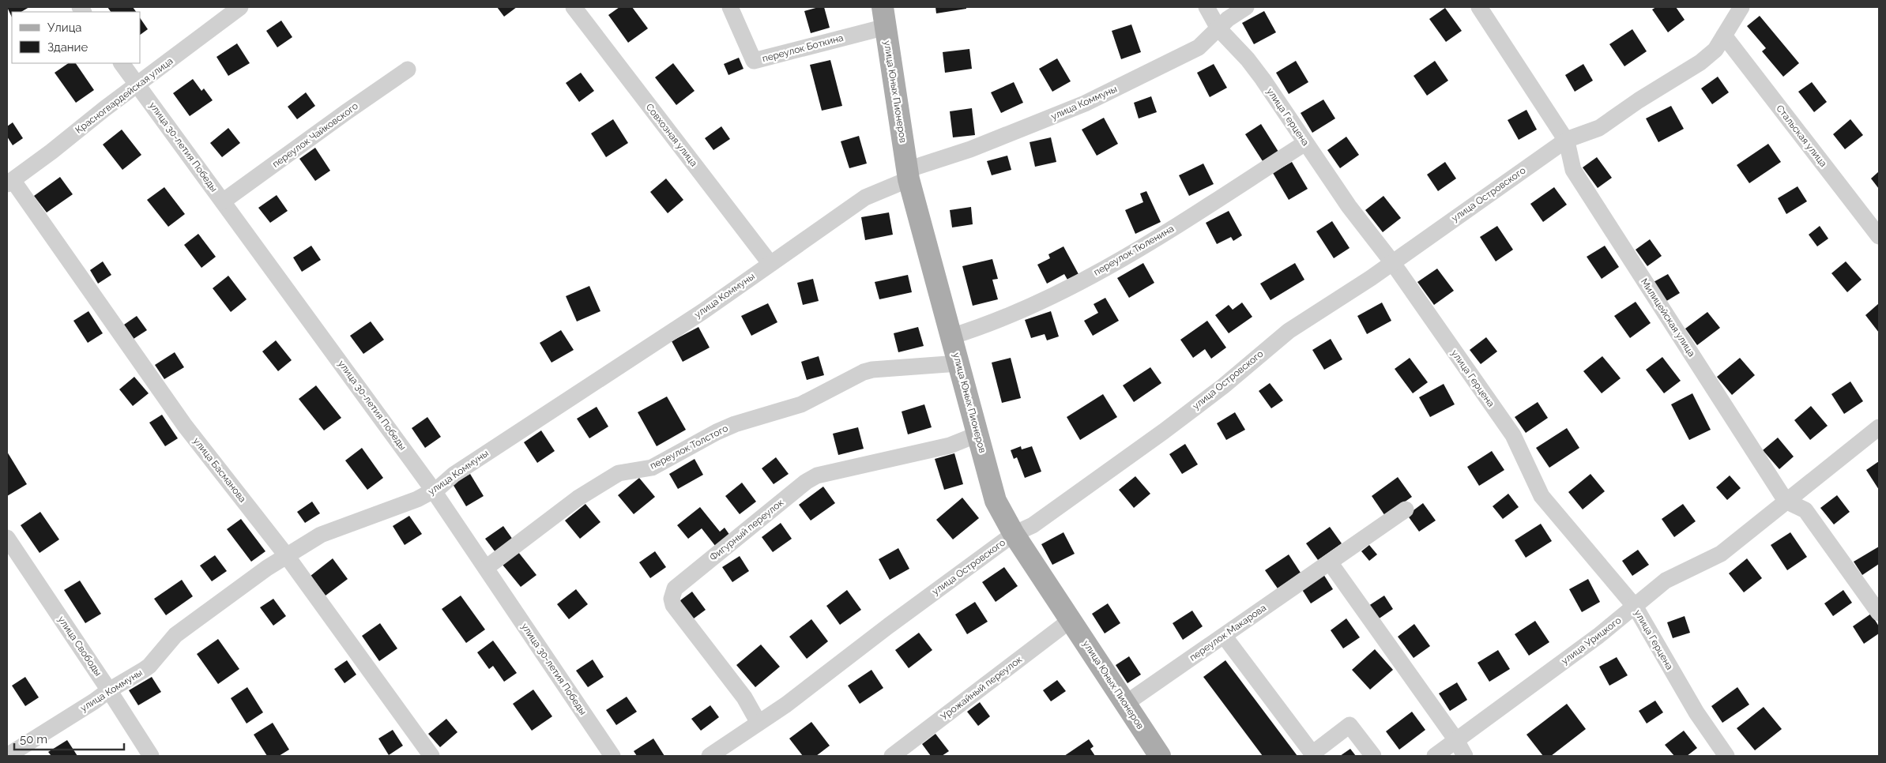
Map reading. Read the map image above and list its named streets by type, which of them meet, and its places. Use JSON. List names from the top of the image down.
{
  "streets": {
    "main road": ["улица Юных Пионеров"],
    "street": [
      "переулок Боткина",
      "Красногвардейская улица",
      "улица Коммуны",
      "улица Герцена",
      "переулок Чайковского",
      "Совхозная улица",
      "Стальская улица",
      "улица 30-летия Победы",
      "улица Островского",
      "переулок Тюленина",
      "Милицейская улица",
      "переулок Толстого",
      "улица Басманова",
      "Фигурный переулок",
      "переулок Макарова",
      "улица Урицкого",
      "улица Свободы",
      "Урожайный переулок"
    ]
  },
  "crossings": [
    ["переулок Боткина", "улица Юных Пионеров"],
    ["улица Юных Пионеров", "улица Коммуны"],
    ["улица Юных Пионеров", "улица Островского"],
    ["улица Юных Пионеров", "переулок Тюленина"],
    ["улица Юных Пионеров", "переулок Толстого"],
    ["улица Юных Пионеров", "Фигурный переулок"],
    ["улица Юных Пионеров", "переулок Макарова"],
    ["улица Юных Пионеров", "Урожайный переулок"],
    ["Красногвардейская улица", "улица 30-летия Победы"],
    ["Красногвардейская улица", "улица Басманова"],
    ["улица Коммуны", "улица Герцена"],
    ["улица Коммуны", "Совхозная улица"],
    ["улица Коммуны", "улица 30-летия Победы"],
    ["улица Коммуны", "улица Басманова"],
    ["улица Коммуны", "улица Свободы"],
    ["улица Герцена", "улица Островского"],
    ["улица Герцена", "переулок Тюленина"],
    ["улица Герцена", "улица Урицкого"],
    ["переулок Чайковского", "улица 30-летия Победы"],
    ["Стальская улица", "улица Островского"],
    ["улица 30-летия Победы", "переулок Толстого"],
    ["улица Островского", "Милицейская улица"],
    ["улица Островского", "Фигурный переулок"],
    ["Милицейская улица", "улица Урицкого"]
  ],
  "legend": ["Улица", "Здание"],
  "scale_bar": "50 m"
}
